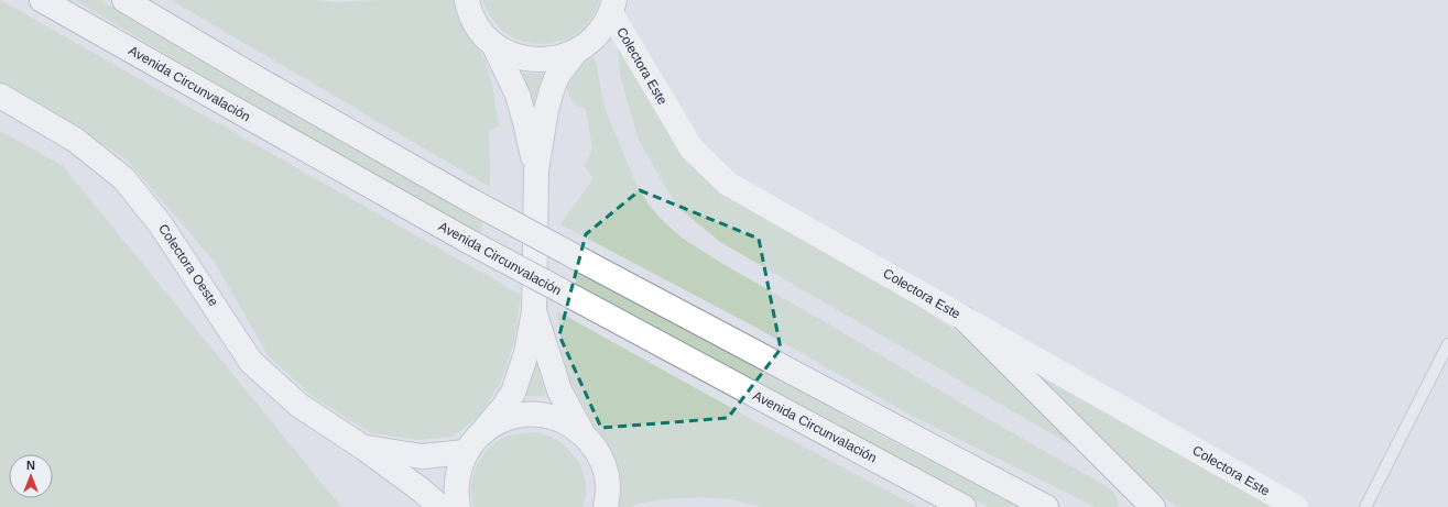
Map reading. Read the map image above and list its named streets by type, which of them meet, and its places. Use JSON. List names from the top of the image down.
{
  "streets": {
    "main road": ["Colectora Este", "Avenida Circunvalación", "Colectora Oeste"]
  },
  "north": "top"
}
